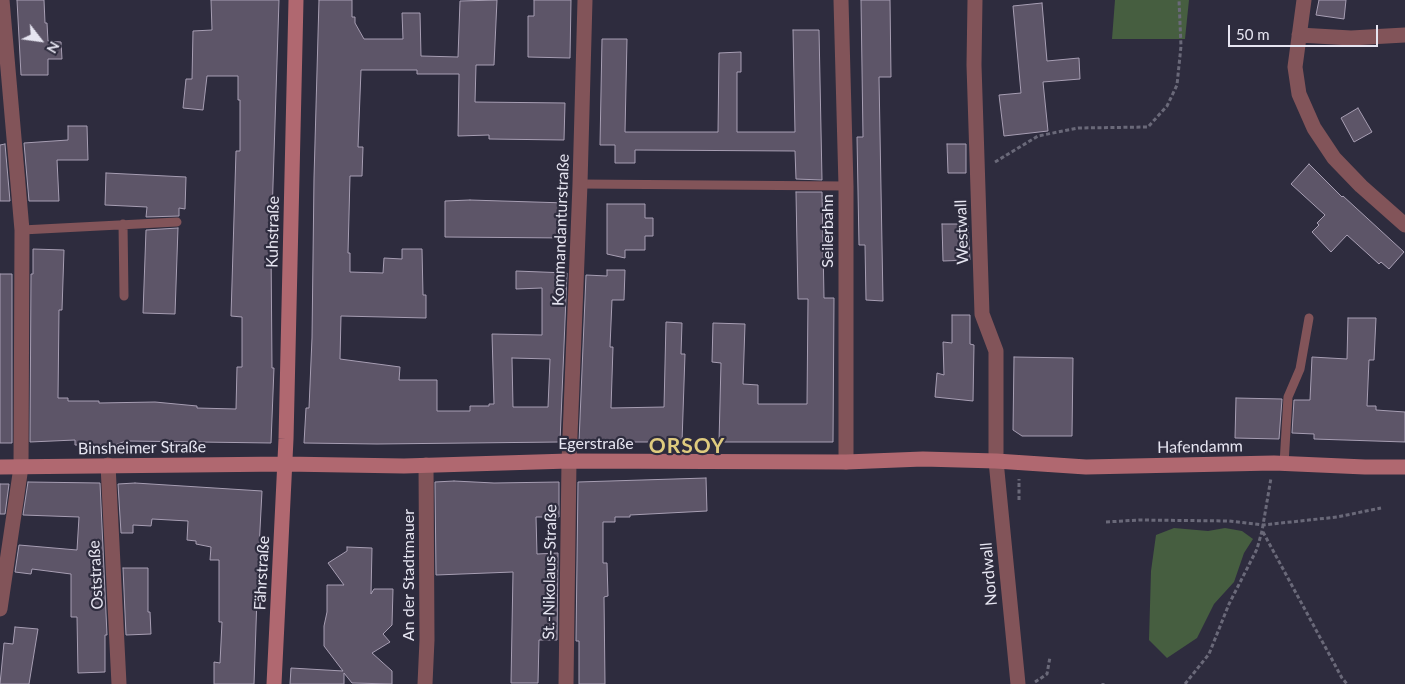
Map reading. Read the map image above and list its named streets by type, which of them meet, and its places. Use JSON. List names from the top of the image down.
{
  "streets": {
    "street": [
      "Kommandanturstraße",
      "Seilerbahn",
      "Kuhstraße",
      "Westwall",
      "Egerstraße",
      "Hafendamm",
      "Binsheimer Straße",
      "St.-Nikolaus-Straße",
      "Fährstraße",
      "Nordwall",
      "Oststraße",
      "An der Stadtmauer"
    ]
  },
  "crossings": [
    ["Kommandanturstraße", "Egerstraße"],
    ["Kommandanturstraße", "St.-Nikolaus-Straße"],
    ["Seilerbahn", "Egerstraße"],
    ["Kuhstraße", "Egerstraße"],
    ["Kuhstraße", "Binsheimer Straße"],
    ["Kuhstraße", "Fährstraße"],
    ["Westwall", "Egerstraße"],
    ["Westwall", "Hafendamm"],
    ["Westwall", "Nordwall"],
    ["Egerstraße", "Hafendamm"],
    ["Egerstraße", "Binsheimer Straße"],
    ["Egerstraße", "St.-Nikolaus-Straße"],
    ["Egerstraße", "Fährstraße"],
    ["Egerstraße", "Nordwall"],
    ["Egerstraße", "An der Stadtmauer"],
    ["Hafendamm", "Nordwall"],
    ["Binsheimer Straße", "Fährstraße"],
    ["Binsheimer Straße", "Oststraße"]
  ],
  "districts": ["ORSOY"],
  "scale_bar": "50 m",
  "north": "bottom right"
}
